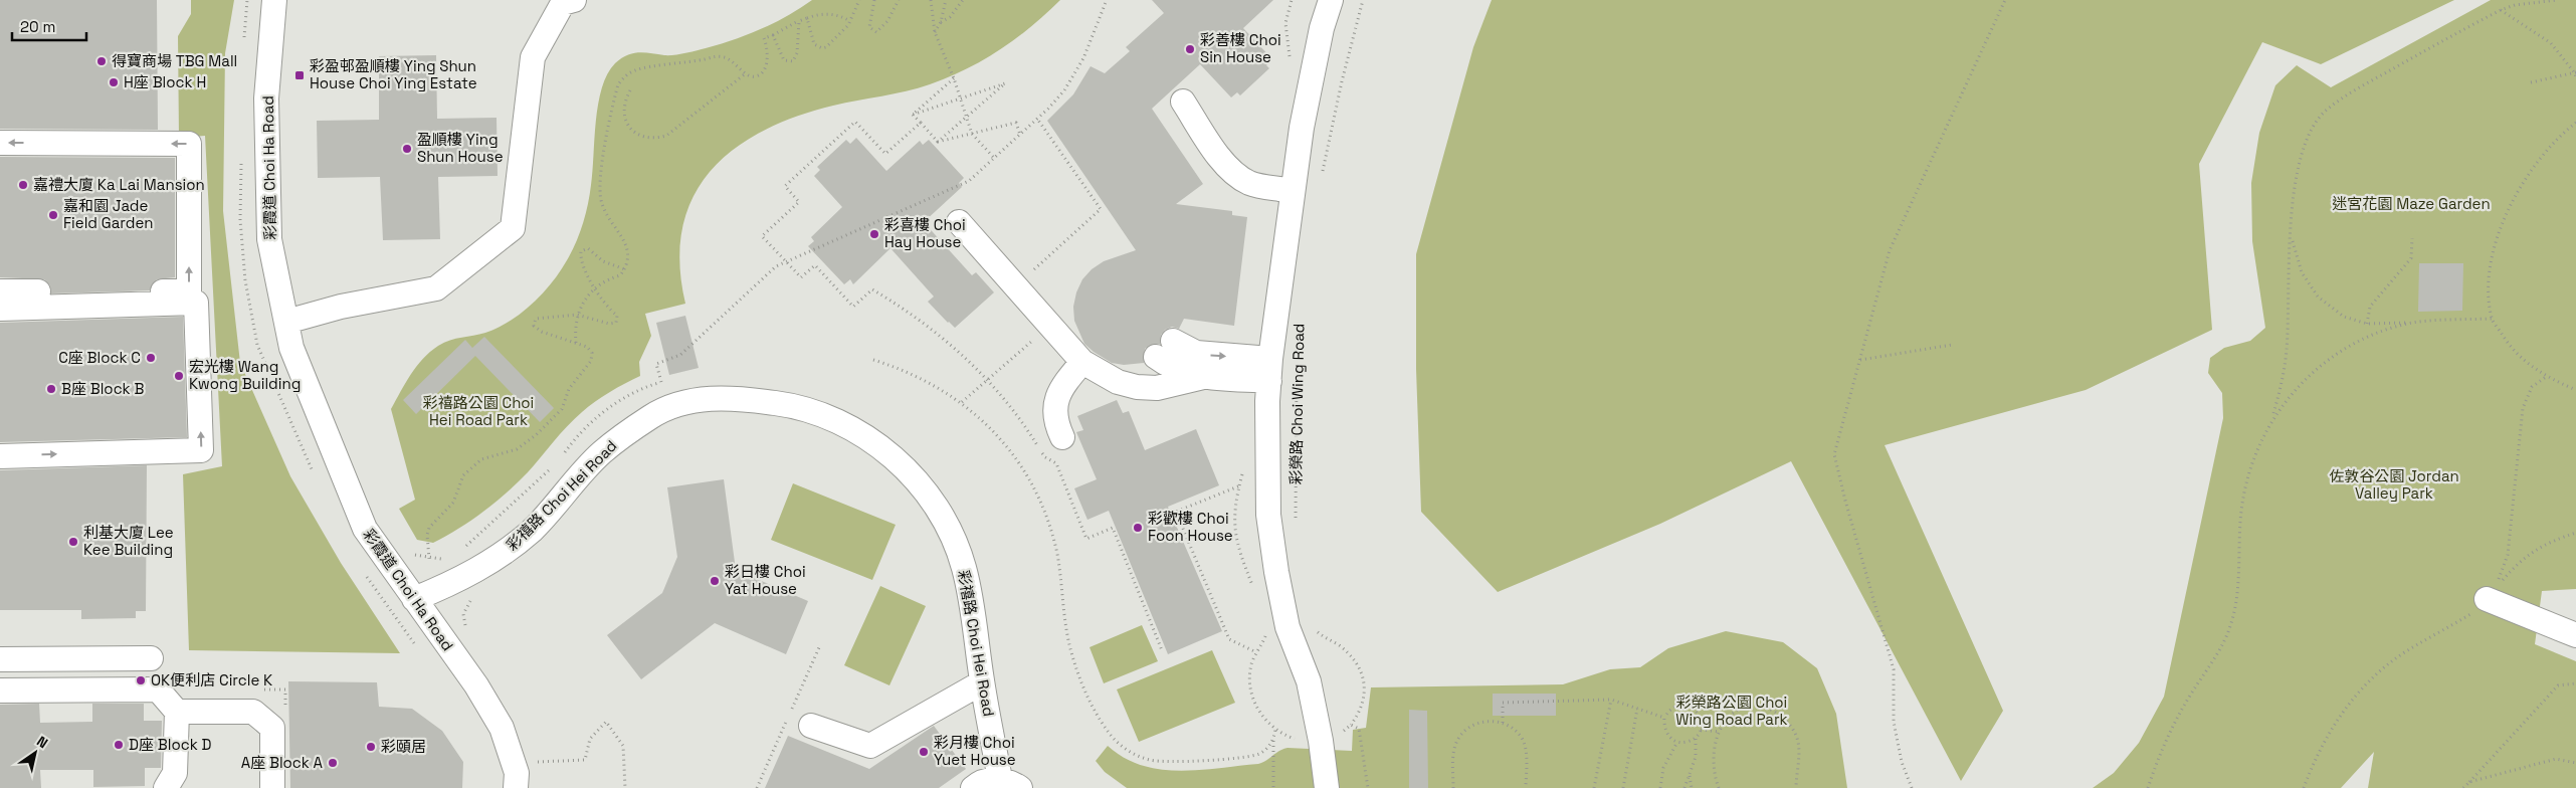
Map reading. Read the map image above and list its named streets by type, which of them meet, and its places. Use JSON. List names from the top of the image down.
{
  "streets": {
    "street": ["彩霞道 Choi Ha Road", "彩榮路 Choi Wing Road", "彩禧路 Choi Hei Road"]
  },
  "crossings": [
    ["彩霞道 Choi Ha Road", "彩禧路 Choi Hei Road"]
  ],
  "parks": [
    "迷宮花園 Maze Garden",
    "彩禧路公園 Choi Hei Road Park",
    "佐敦谷公園 Jordan Valley Park",
    "彩榮路公園 Choi Wing Road Park"
  ],
  "places": {
    "other": [
      "彩善樓 Choi Sin House",
      "得寶商場 TBG Mall",
      "H座 Block H",
      "盈順樓 Ying Shun House",
      "嘉禮大廈 Ka Lai Mansion",
      "嘉和園 Jade Field Garden",
      "彩喜樓 Choi Hay House",
      "C座 Block C",
      "宏光樓 Wang Kwong Building",
      "B座 Block B",
      "彩歡樓 Choi Foon House",
      "利基大廈 Lee Kee Building",
      "彩日樓 Choi Yat House",
      "OK便利店 Circle K",
      "D座 Block D",
      "彩頤居",
      "彩月樓 Choi Yuet House",
      "A座 Block A"
    ],
    "transit": ["彩盈邨盈順樓 Ying Shun House Choi Ying Estate"]
  },
  "scale_bar": "20 m",
  "north": "top right"
}
